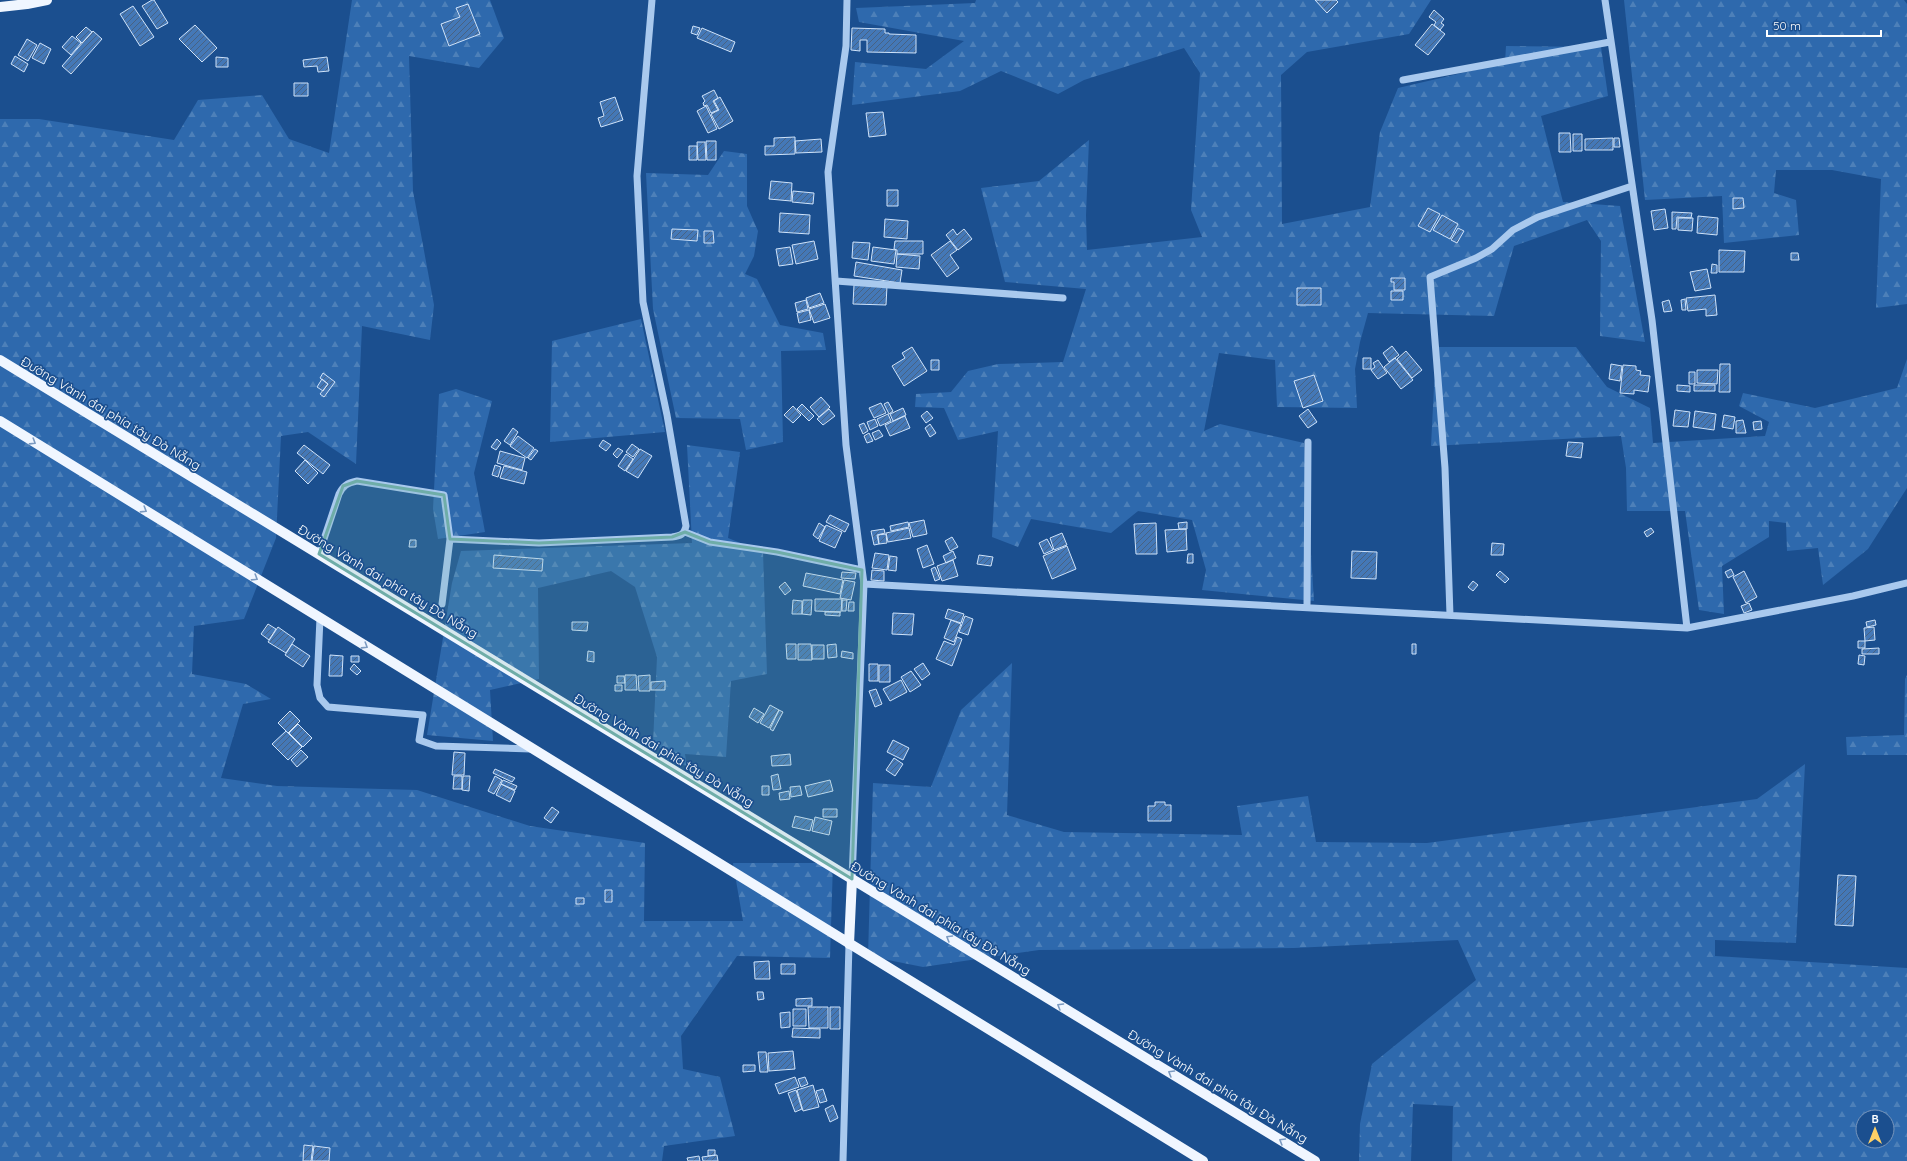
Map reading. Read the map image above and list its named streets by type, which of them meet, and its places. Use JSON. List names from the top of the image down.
{
  "streets": {
    "main road": ["Đường Vành đai phía tây Đà Nẵng"]
  },
  "scale_bar": "50 m",
  "north": "top"
}
